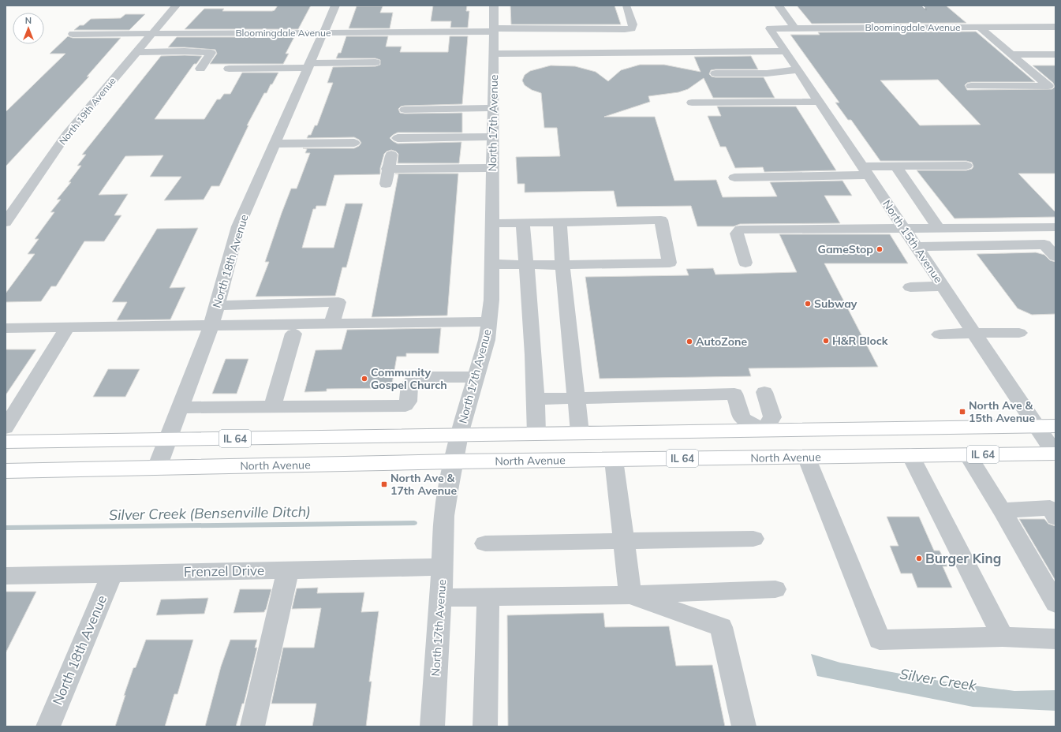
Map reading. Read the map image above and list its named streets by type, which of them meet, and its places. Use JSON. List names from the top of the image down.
{
  "streets": {
    "main road": ["IL 64", "North Avenue"],
    "street": [
      "Bloomingdale Avenue",
      "North 19th Avenue",
      "North 17th Avenue",
      "North 15th Avenue",
      "North 18th Avenue",
      "Frenzel Drive"
    ]
  },
  "crossings": [
    ["Bloomingdale Avenue", "North 19th Avenue"],
    ["Bloomingdale Avenue", "North 17th Avenue"],
    ["Bloomingdale Avenue", "North 15th Avenue"],
    ["Bloomingdale Avenue", "North 18th Avenue"],
    ["North 17th Avenue", "IL 64"],
    ["North 17th Avenue", "North Avenue"],
    ["North 17th Avenue", "Frenzel Drive"],
    ["North 15th Avenue", "IL 64"],
    ["North 15th Avenue", "North Avenue"],
    ["North 18th Avenue", "IL 64"],
    ["North 18th Avenue", "North Avenue"],
    ["North 18th Avenue", "Frenzel Drive"]
  ],
  "water": ["Silver Creek (Bensenville Ditch)", "Silver Creek"],
  "places": {
    "other": [
      "GameStop",
      "Subway",
      "H&R Block",
      "AutoZone",
      "Community Gospel Church",
      "Burger King"
    ],
    "transit": ["North Ave & 15th Avenue", "North Ave & 17th Avenue"]
  },
  "north": "top"
}
